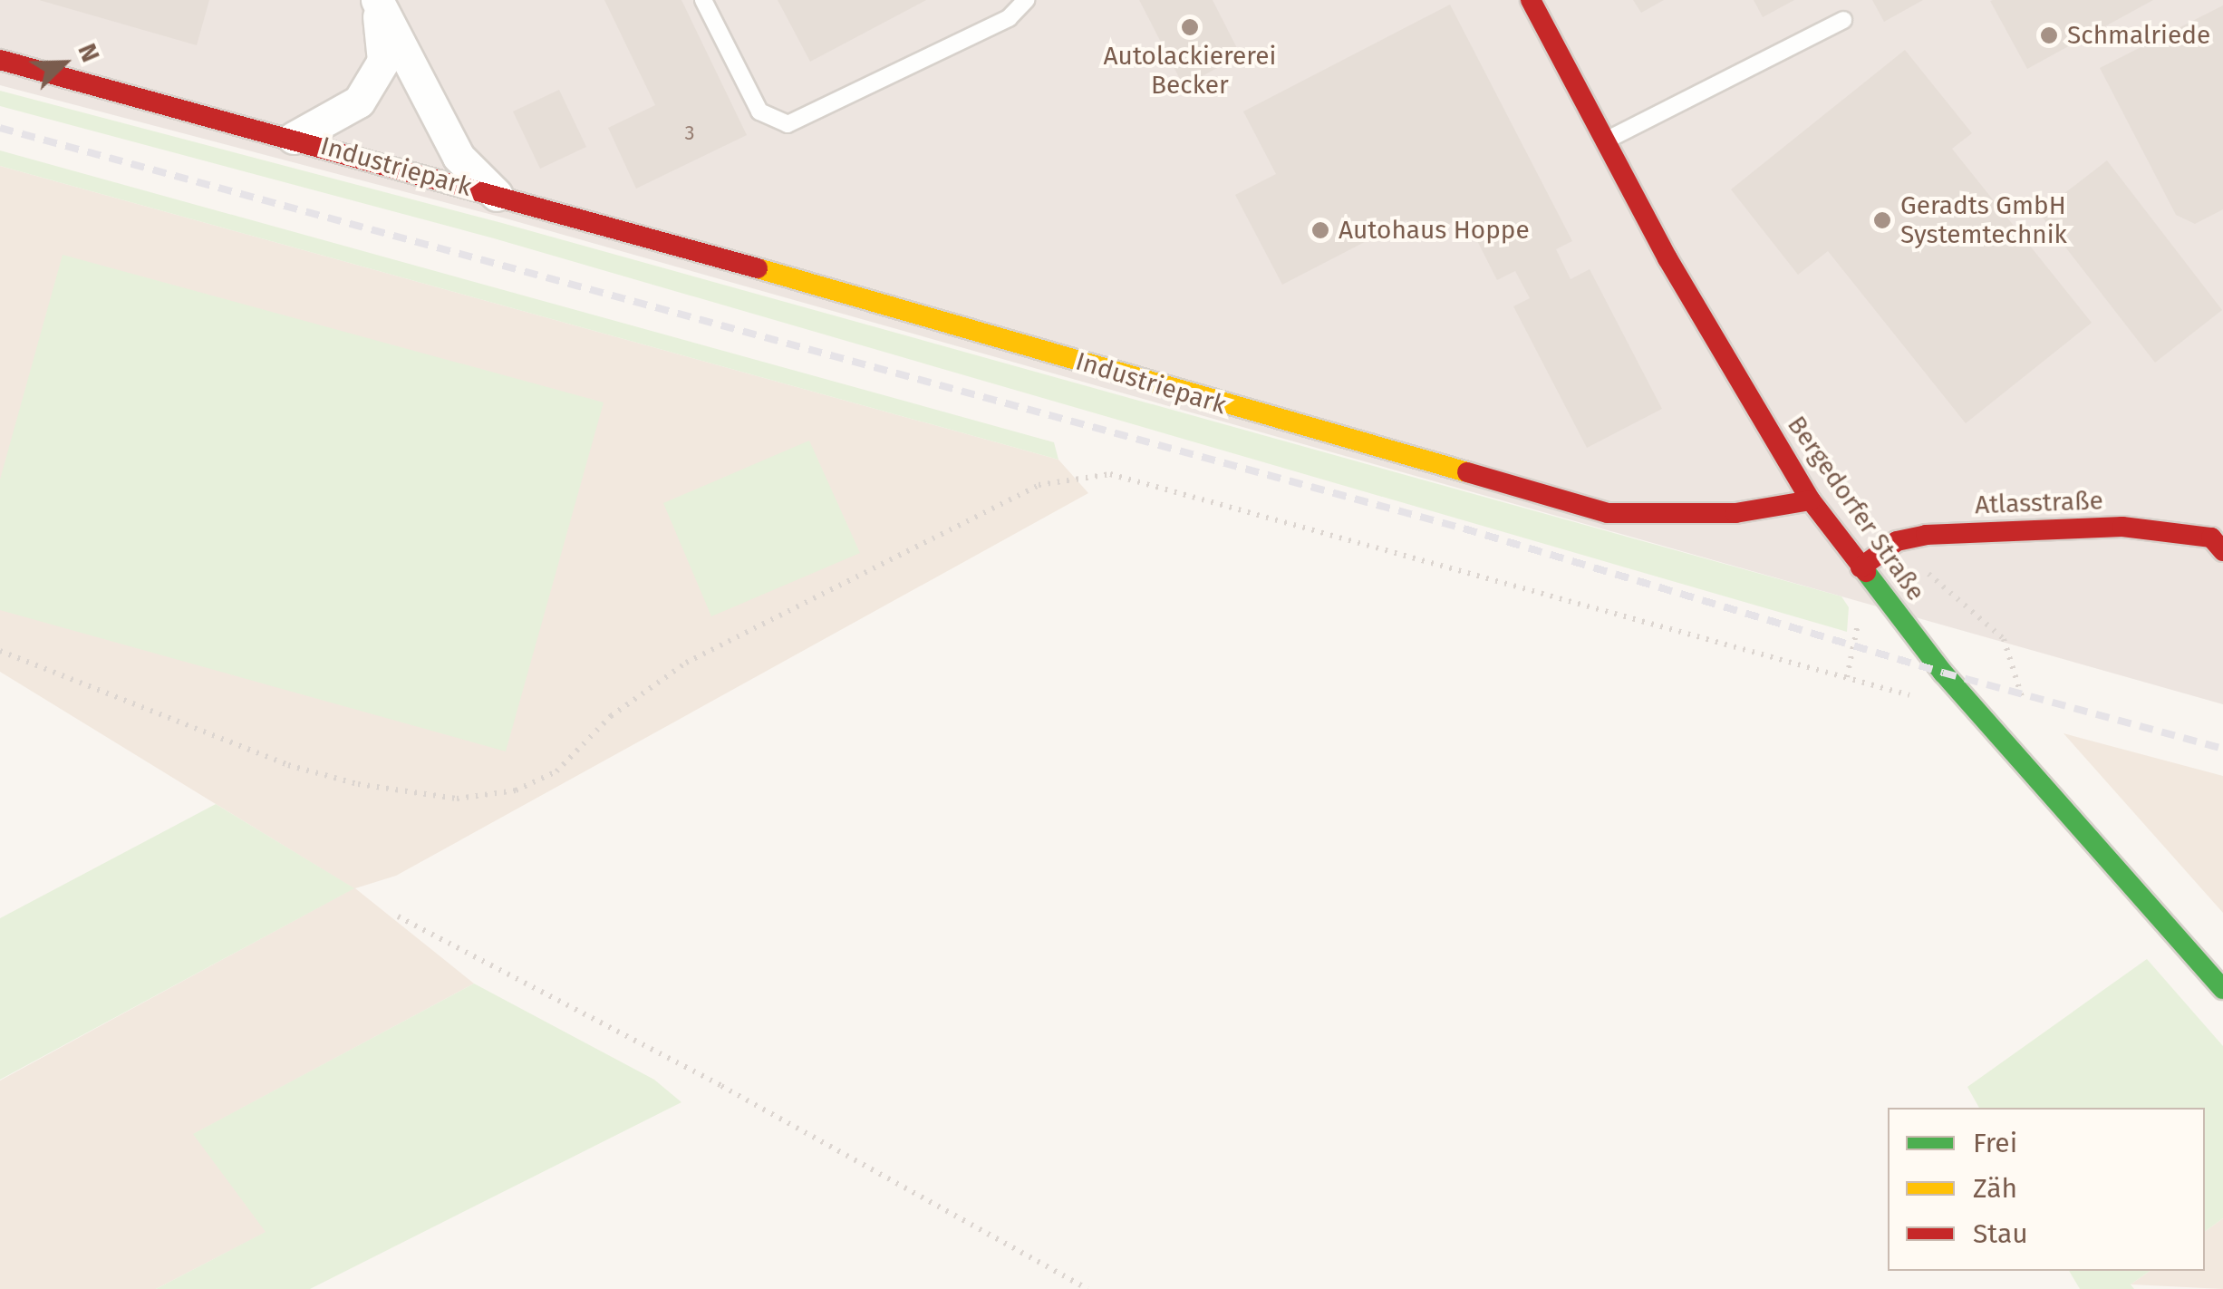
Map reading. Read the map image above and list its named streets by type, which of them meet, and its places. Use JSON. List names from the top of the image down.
{
  "streets": {
    "street": ["Industriepark", "Atlasstraße", "Bergedorfer Straße"]
  },
  "crossings": [
    ["Industriepark", "Bergedorfer Straße"]
  ],
  "places": [
    "Autolackiererei Becker",
    "Schmalriede",
    "Geradts GmbH Systemtechnik",
    "Autohaus Hoppe"
  ],
  "house_numbers": ["3"],
  "legend": ["Frei", "Zäh", "Stau"],
  "north": "top right"
}
